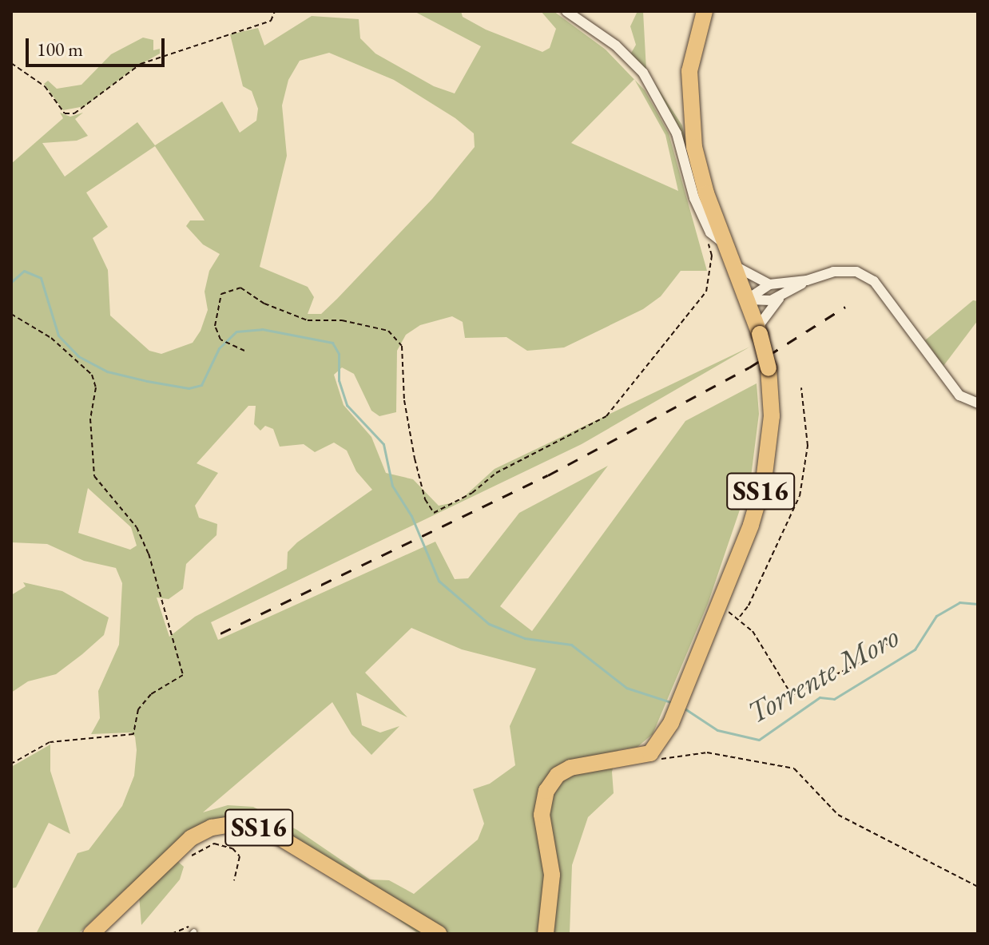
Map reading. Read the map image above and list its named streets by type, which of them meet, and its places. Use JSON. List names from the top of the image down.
{
  "streets": {
    "main road": ["SS16"]
  },
  "water": ["Torrente Moro"],
  "scale_bar": "100 m"
}
